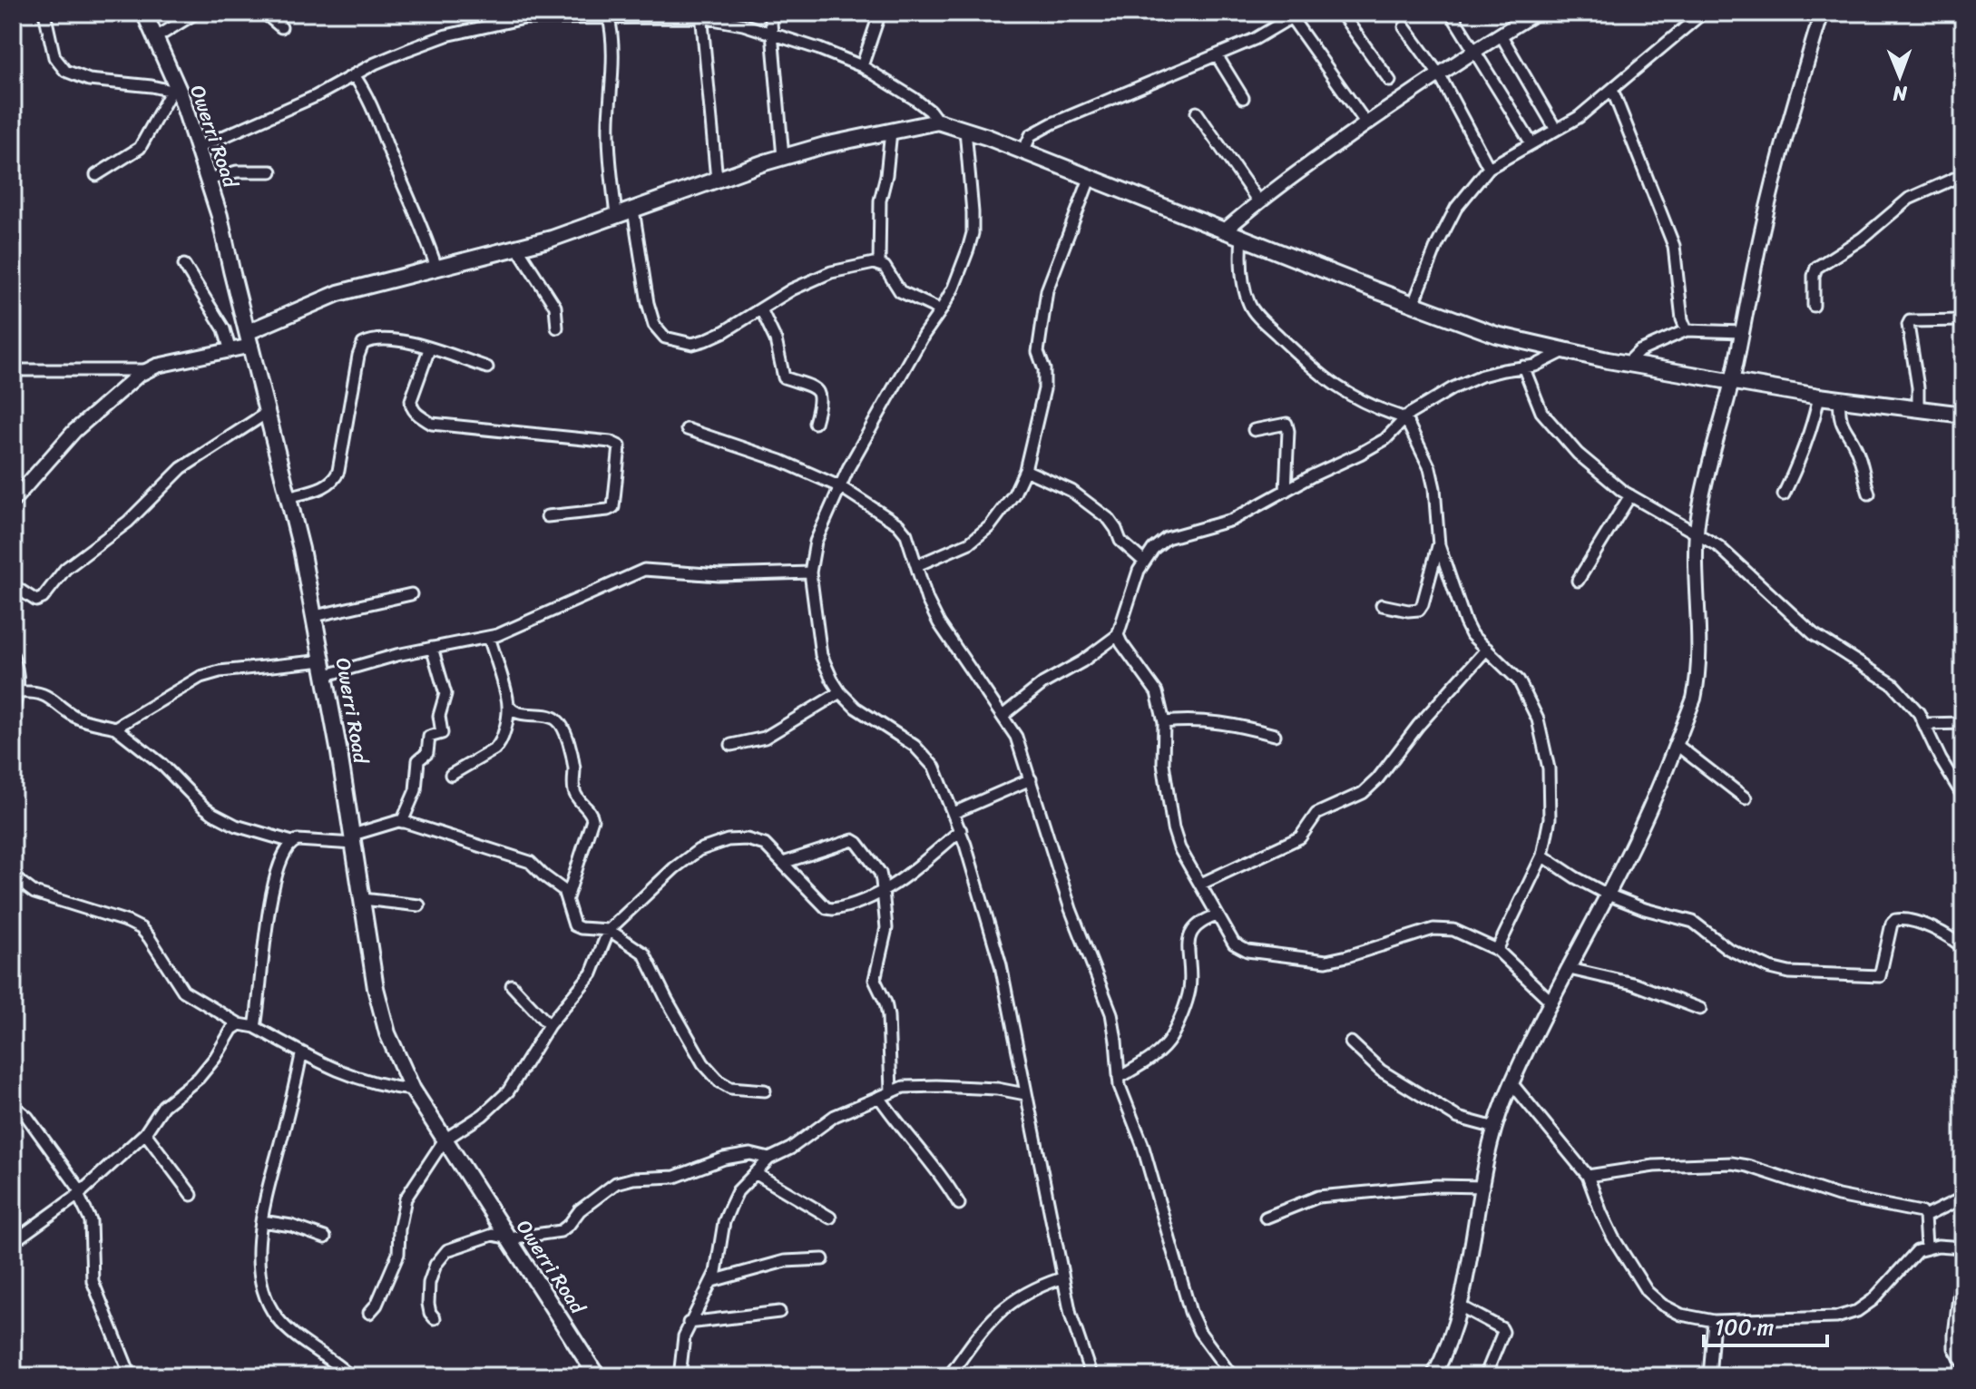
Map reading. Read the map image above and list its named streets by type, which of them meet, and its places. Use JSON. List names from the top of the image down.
{
  "streets": {
    "main road": ["Owerri Road"]
  },
  "scale_bar": "100 m",
  "north": "bottom"
}
